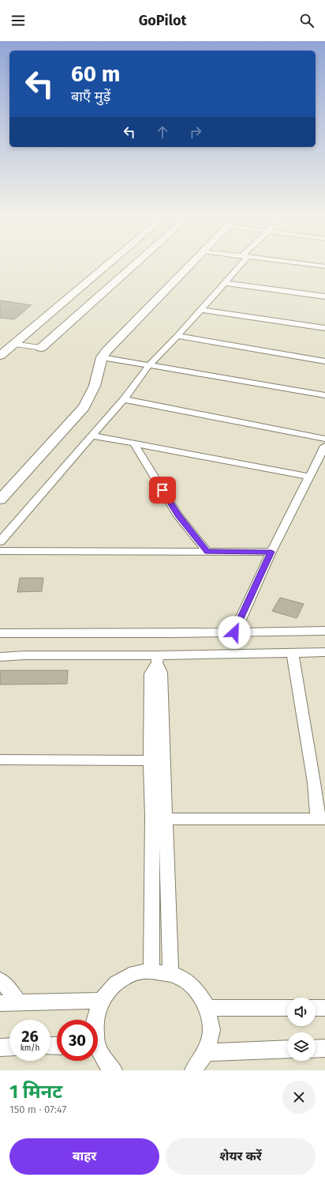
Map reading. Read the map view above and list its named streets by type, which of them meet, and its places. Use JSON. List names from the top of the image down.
{
  "page": {
    "header": "GoPilot",
    "turn": ["60 m", "बाएँ मुड़ें"],
    "speed": "26 km/h",
    "limit": "30",
    "heading": ["1 मिनट", "150 m · 07:47"],
    "buttons": ["बाहर", "शेयर करें"]
  }
}
